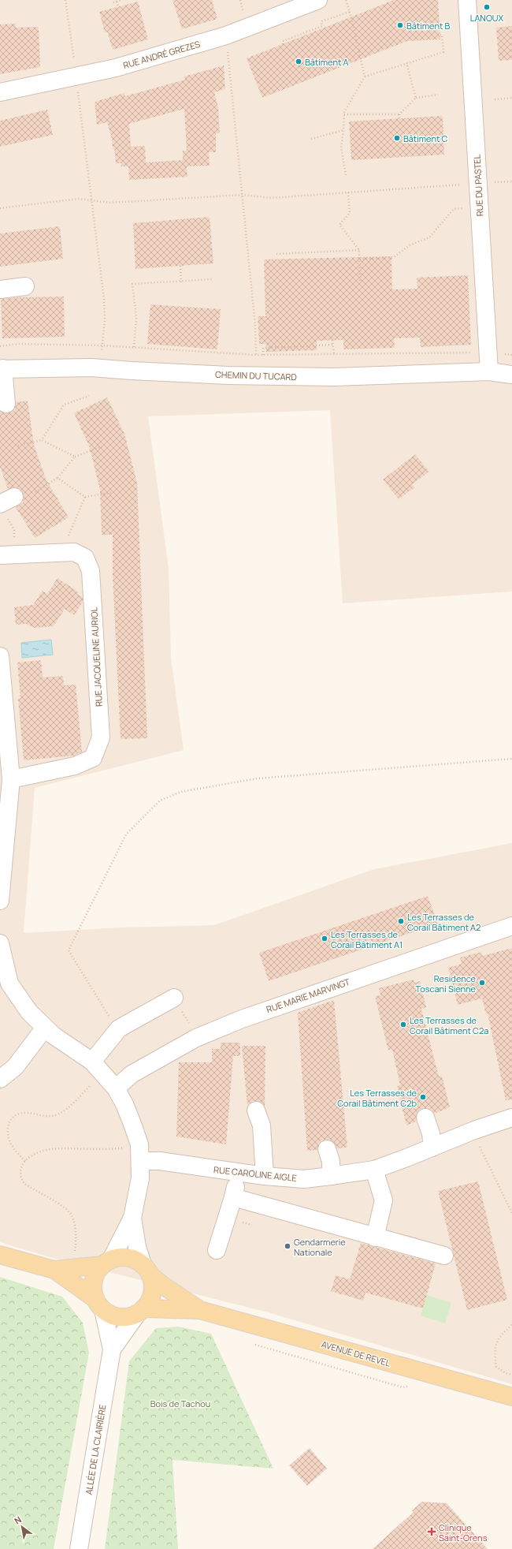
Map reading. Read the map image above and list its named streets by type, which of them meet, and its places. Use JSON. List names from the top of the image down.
{
  "streets": {
    "main road": ["AVENUE DE REVEL"],
    "street": [
      "RUE ANDRÉ GREZES",
      "RUE DU PASTEL",
      "CHEMIN DU TUCARD",
      "RUE JACQUELINE AURIOL",
      "RUE MARIE MARVINGT",
      "RUE CAROLINE AIGLE",
      "ALLÉE DE LA CLAIRIÈRE"
    ]
  },
  "crossings": [
    ["RUE DU PASTEL", "CHEMIN DU TUCARD"],
    ["AVENUE DE REVEL", "ALLÉE DE LA CLAIRIÈRE"]
  ],
  "parks": ["Bois de Tachou"],
  "places": {
    "other": [
      "LANOUX",
      "Bâtiment B",
      "Bâtiment A",
      "Bâtiment C",
      "Les Terrasses de Corail Bâtiment A2",
      "Les Terrasses de Corail Bâtiment A1",
      "Residence Toscani Sienne",
      "Les Terrasses de Corail Bâtiment C2a",
      "Les Terrasses de Corail Bâtiment C2b",
      "Gendarmerie Nationale"
    ],
    "health": ["Clinique Saint-Orens"]
  },
  "north": "top left"
}
